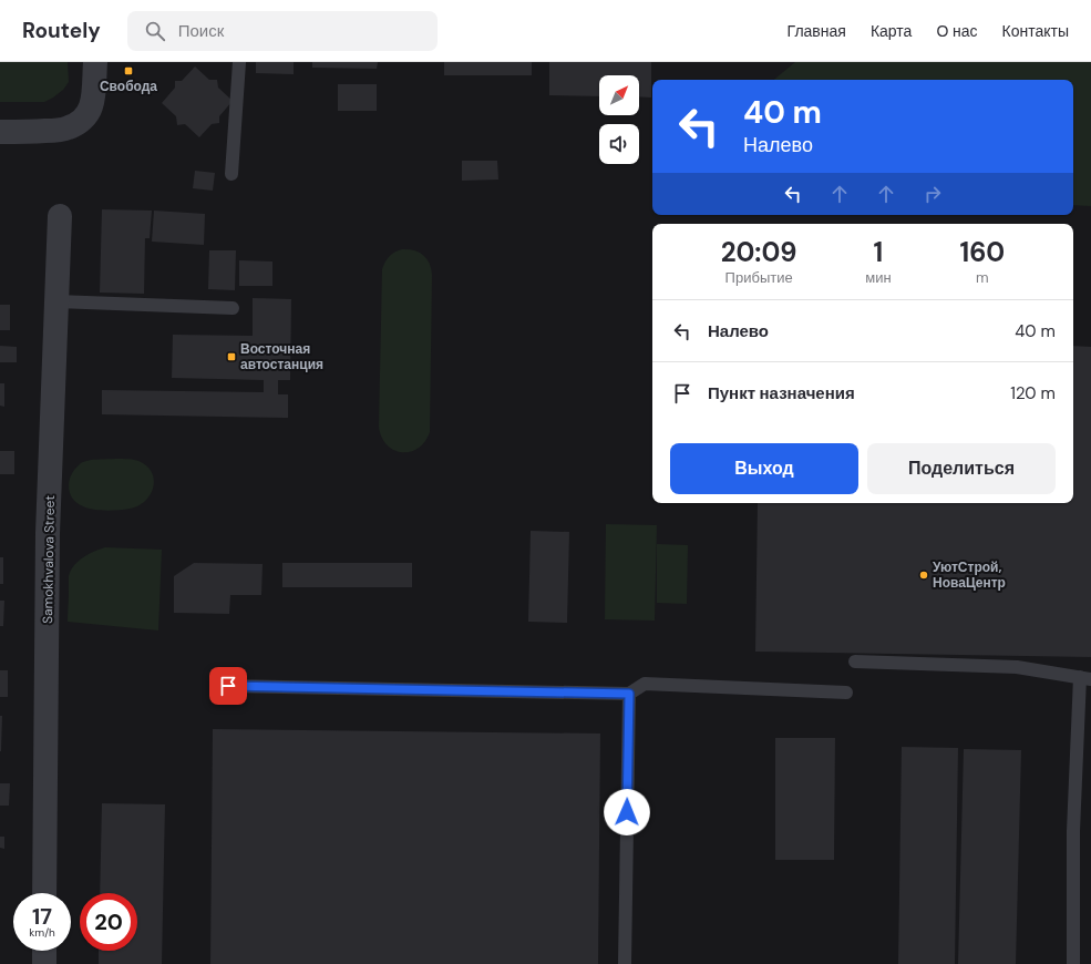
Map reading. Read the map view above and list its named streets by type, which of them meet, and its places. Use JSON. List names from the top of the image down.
{
  "streets": {
    "street": ["Samokhvalova Street"]
  },
  "places": {
    "transit": ["Свобода", "Восточная автостанция"],
    "other": ["УютСтрой, НоваЦентр"]
  },
  "north": "top right",
  "page": {
    "header": "Routely",
    "search": "Поиск",
    "nav": [
      "Главная",
      "Карта",
      "О нас",
      "Контакты"
    ],
    "turn": ["40 m", "Налево"],
    "eta": [
      "20:09",
      "Прибытие",
      "1",
      "мин",
      "160",
      "m"
    ],
    "list": [
      {
        "name": "Налево",
        "value": "40 m"
      },
      {
        "name": "Пункт назначения",
        "value": "120 m"
      }
    ],
    "buttons": ["Выход", "Поделиться"],
    "speed": "17 km/h",
    "limit": "20"
  }
}
